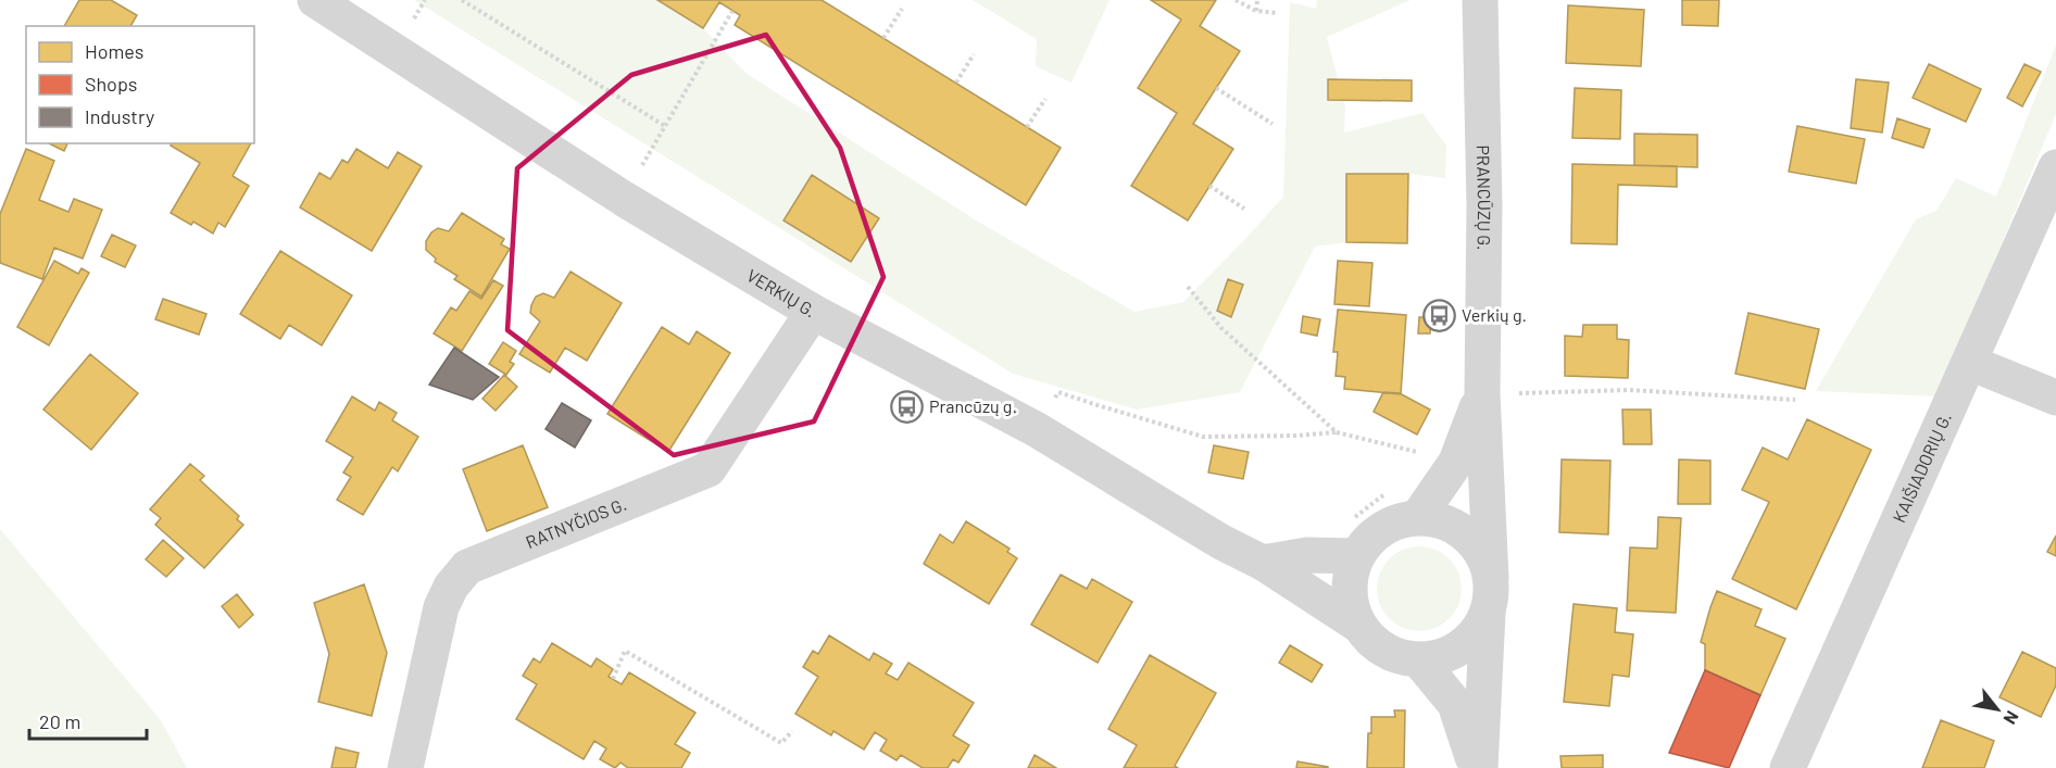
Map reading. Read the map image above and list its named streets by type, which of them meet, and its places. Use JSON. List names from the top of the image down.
{
  "streets": {
    "street": [
      "PRANCŪZŲ G.",
      "VERKIŲ G.",
      "KAIŠIADORIŲ G.",
      "RATNYČIOS G."
    ]
  },
  "crossings": [
    ["PRANCŪZŲ G.", "VERKIŲ G."],
    ["VERKIŲ G.", "RATNYČIOS G."]
  ],
  "places": {
    "bus stop": ["Verkių g.", "Prancūzų g."]
  },
  "legend": ["Homes", "Shops", "Industry"],
  "scale_bar": "20 m",
  "north": "bottom right"
}
